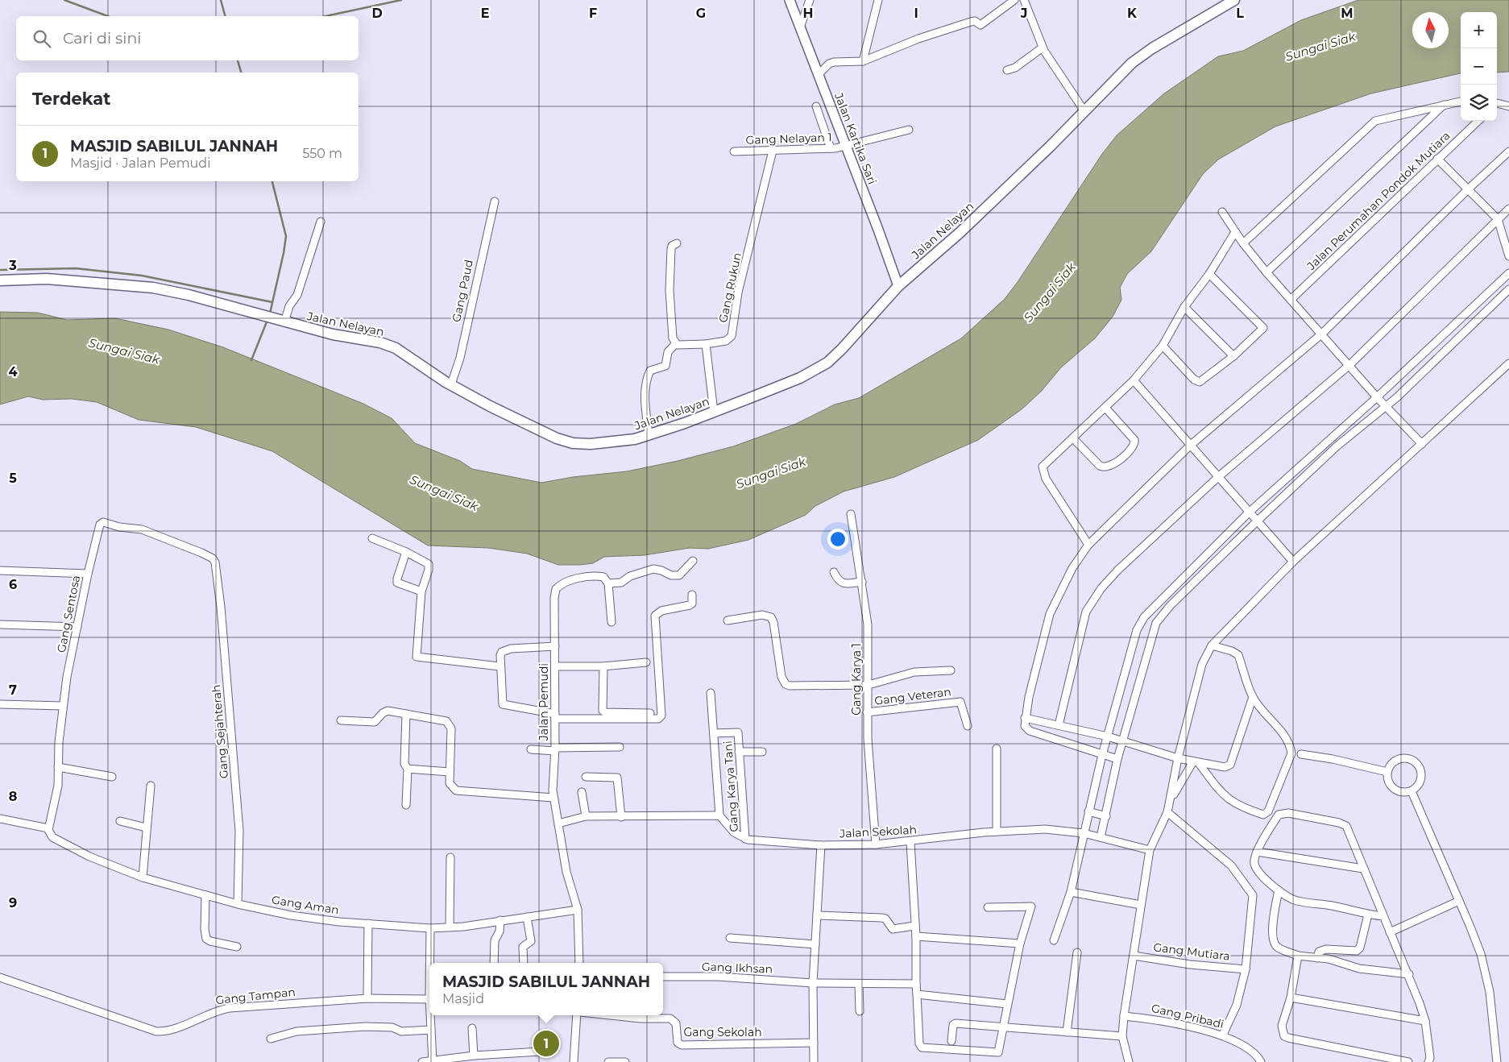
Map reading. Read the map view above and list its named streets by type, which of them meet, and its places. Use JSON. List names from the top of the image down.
{
  "streets": {
    "main road": ["Jalan Nelayan"],
    "street": [
      "Gang Nelayan 1",
      "Jalan Kartika Sari",
      "Jalan Perumahan Pondok Mutiara",
      "Gang Rukun",
      "Gang Paud",
      "Gang Sentosa",
      "Gang Karya 1",
      "Gang Veteran",
      "Jalan Pemudi",
      "Gang Sejahterah",
      "Gang Karya Tani",
      "Jalan Sekolah",
      "Gang Aman",
      "Gang Mutiara",
      "Gang Ikhsan",
      "Gang Tampan",
      "Gang Pribadi",
      "Gang Sekolah"
    ]
  },
  "crossings": [
    ["Gang Nelayan 1", "Jalan Kartika Sari"],
    ["Gang Nelayan 1", "Gang Rukun"],
    ["Jalan Kartika Sari", "Jalan Nelayan"],
    ["Jalan Nelayan", "Gang Paud"],
    ["Gang Sentosa", "Gang Sejahterah"],
    ["Gang Sentosa", "Gang Aman"],
    ["Gang Karya 1", "Gang Veteran"],
    ["Gang Karya 1", "Jalan Sekolah"],
    ["Jalan Pemudi", "Gang Aman"],
    ["Gang Sejahterah", "Gang Aman"],
    ["Gang Karya Tani", "Jalan Sekolah"]
  ],
  "water": ["Sungai Siak"],
  "north": "top",
  "page": {
    "map_buttons": ["+", "−"],
    "search": "Cari di sini",
    "heading": "Terdekat",
    "list": [
      {
        "mark": "1",
        "name": "MASJID SABILUL JANNAH",
        "note": "Masjid · Jalan Pemudi",
        "value": "550 m"
      }
    ],
    "popup": ["MASJID SABILUL JANNAH", "Masjid"],
    "pins": "1"
  },
  "grid": {
    "columns": [
      "D",
      "E",
      "F",
      "G",
      "H",
      "I",
      "J",
      "K",
      "L",
      "M"
    ],
    "rows": [
      "3",
      "4",
      "5",
      "6",
      "7",
      "8",
      "9"
    ]
  }
}
